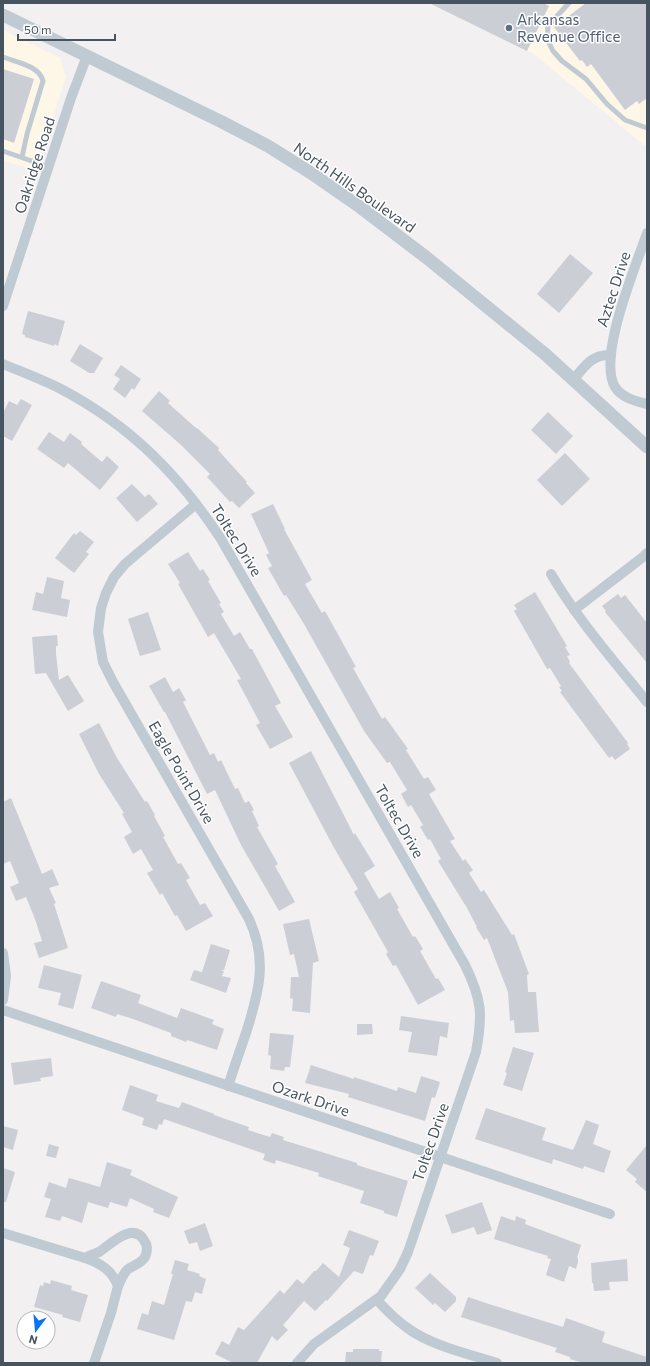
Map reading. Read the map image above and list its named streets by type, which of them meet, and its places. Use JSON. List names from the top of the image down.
{
  "streets": {
    "street": [
      "Oakridge Road",
      "North Hills Boulevard",
      "Aztec Drive",
      "Toltec Drive",
      "Eagle Point Drive",
      "Ozark Drive"
    ]
  },
  "crossings": [
    ["Oakridge Road", "North Hills Boulevard"],
    ["Toltec Drive", "Eagle Point Drive"],
    ["Toltec Drive", "Ozark Drive"],
    ["Eagle Point Drive", "Ozark Drive"]
  ],
  "places": ["Arkansas Revenue Office"],
  "scale_bar": "50 m",
  "north": "bottom"
}
